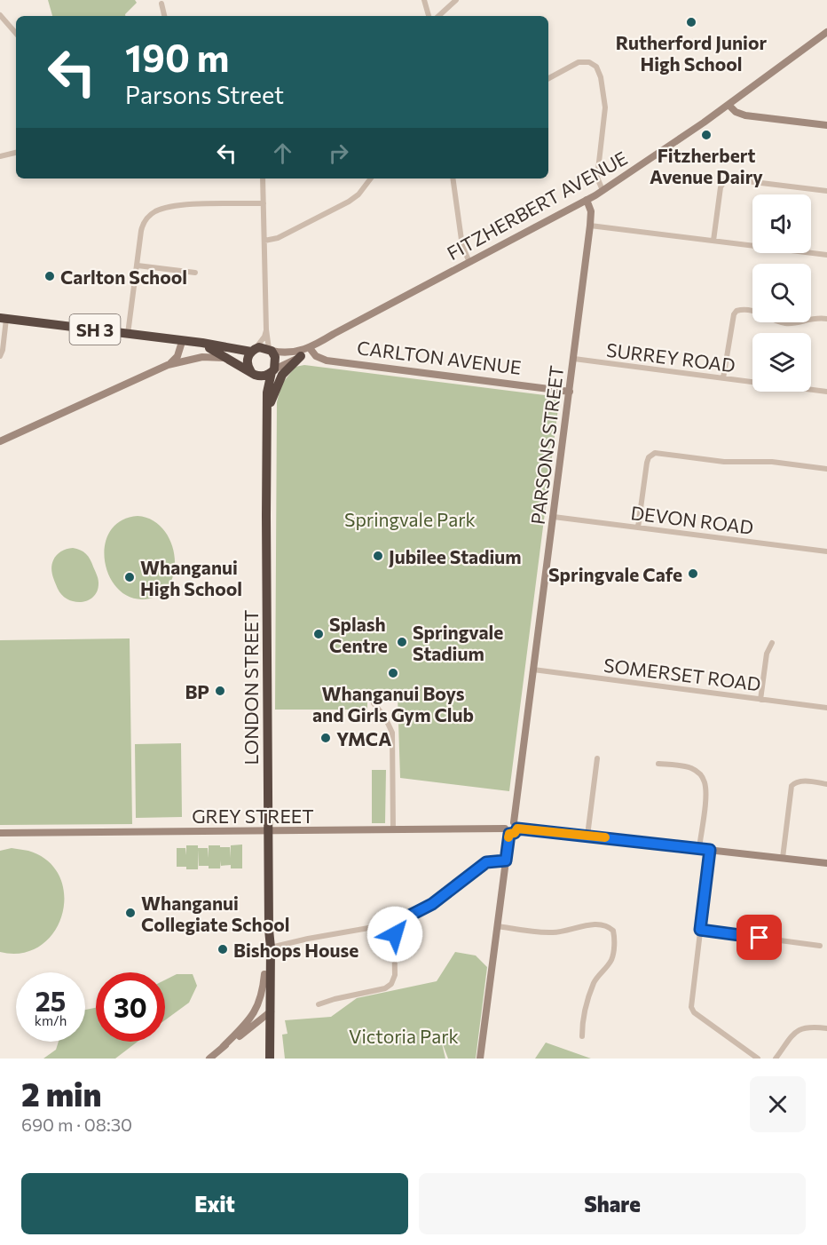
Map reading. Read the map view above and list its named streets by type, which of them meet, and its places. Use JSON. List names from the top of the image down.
{
  "streets": {
    "highway": ["SH 3", "LONDON STREET"],
    "main road": [
      "FITZHERBERT AVENUE",
      "CARLTON AVENUE",
      "PARSONS STREET",
      "GREY STREET"
    ],
    "street": ["SURREY ROAD", "DEVON ROAD", "SOMERSET ROAD"]
  },
  "crossings": [
    ["FITZHERBERT AVENUE", "SH 3"],
    ["FITZHERBERT AVENUE", "CARLTON AVENUE"],
    ["FITZHERBERT AVENUE", "PARSONS STREET"],
    ["FITZHERBERT AVENUE", "LONDON STREET"],
    ["SH 3", "LONDON STREET"],
    ["CARLTON AVENUE", "PARSONS STREET"],
    ["SURREY ROAD", "PARSONS STREET"],
    ["PARSONS STREET", "DEVON ROAD"],
    ["PARSONS STREET", "SOMERSET ROAD"],
    ["LONDON STREET", "GREY STREET"]
  ],
  "parks": ["Springvale Park", "Victoria Park"],
  "places": [
    "Rutherford Junior High School",
    "Fitzherbert Avenue Dairy",
    "Carlton School",
    "Jubilee Stadium",
    "Springvale Cafe",
    "Whanganui High School",
    "Splash Centre",
    "Springvale Stadium",
    "Whanganui Boys and Girls Gym Club",
    "BP",
    "YMCA",
    "Whanganui Collegiate School",
    "Bishops House"
  ],
  "page": {
    "turn": ["190 m", "Parsons Street"],
    "speed": "25 km/h",
    "limit": "30",
    "heading": ["2 min", "690 m · 08:30"],
    "buttons": ["Exit", "Share"]
  }
}
